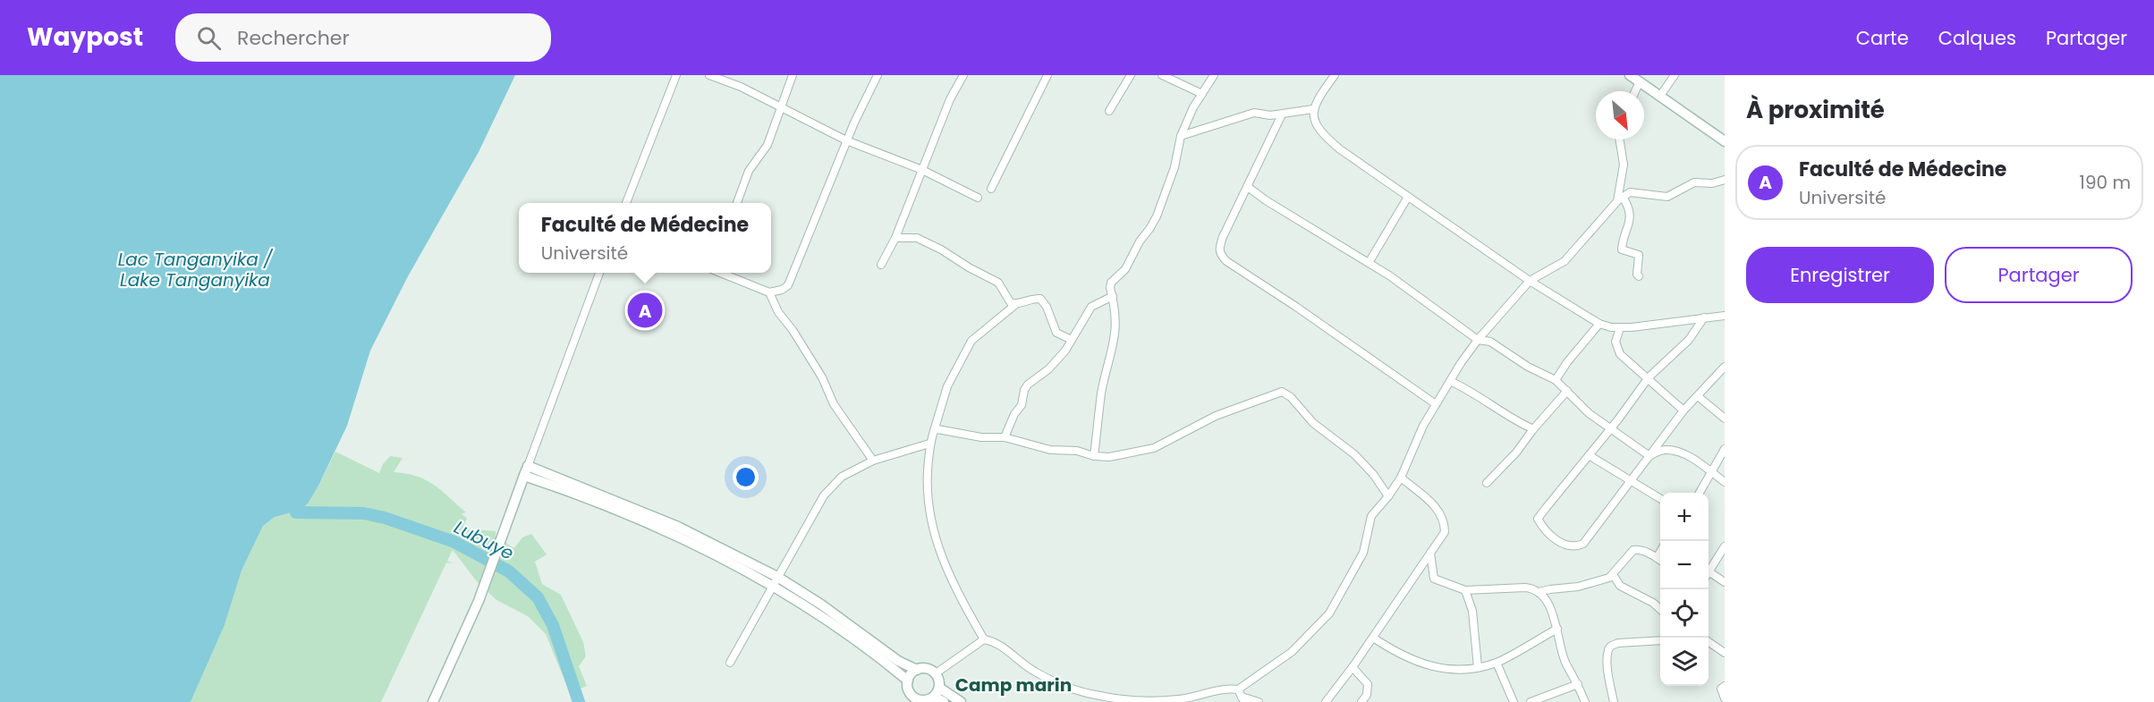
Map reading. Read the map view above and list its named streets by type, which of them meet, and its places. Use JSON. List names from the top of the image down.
{
  "districts": ["Camp marin"],
  "water": ["Lac Tanganyika / Lake Tanganyika", "Lubuye"],
  "north": "bottom right",
  "page": {
    "header": "Waypost",
    "search": "Rechercher",
    "nav": ["Carte", "Calques", "Partager"],
    "heading": "À proximité",
    "list": [
      {
        "mark": "A",
        "name": "Faculté de Médecine",
        "note": "Université",
        "value": "190 m"
      }
    ],
    "popup": ["Faculté de Médecine", "Université"],
    "buttons": ["Enregistrer", "Partager"],
    "pins": "A",
    "map_buttons": ["+", "−"]
  }
}
